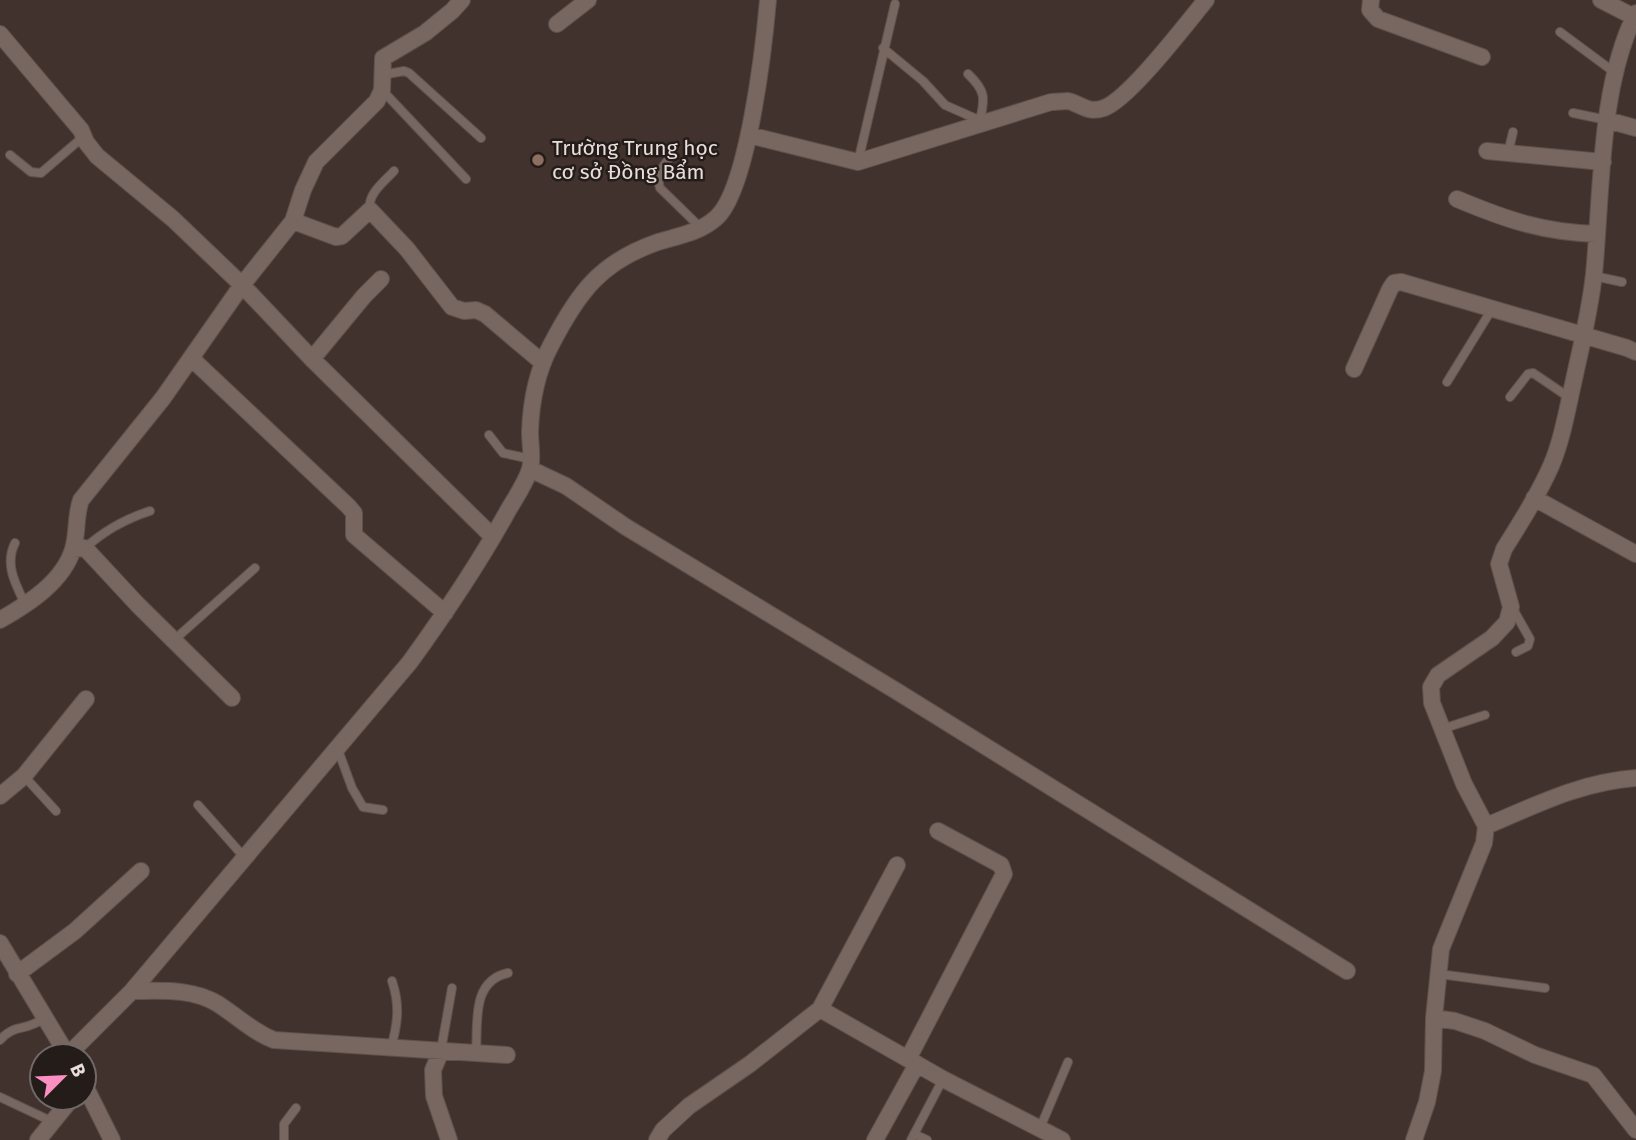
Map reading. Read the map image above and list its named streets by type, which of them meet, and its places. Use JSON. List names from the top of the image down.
{
  "places": ["Trường Trung học cơ sở Đồng Bẩm"],
  "north": "top right"
}
